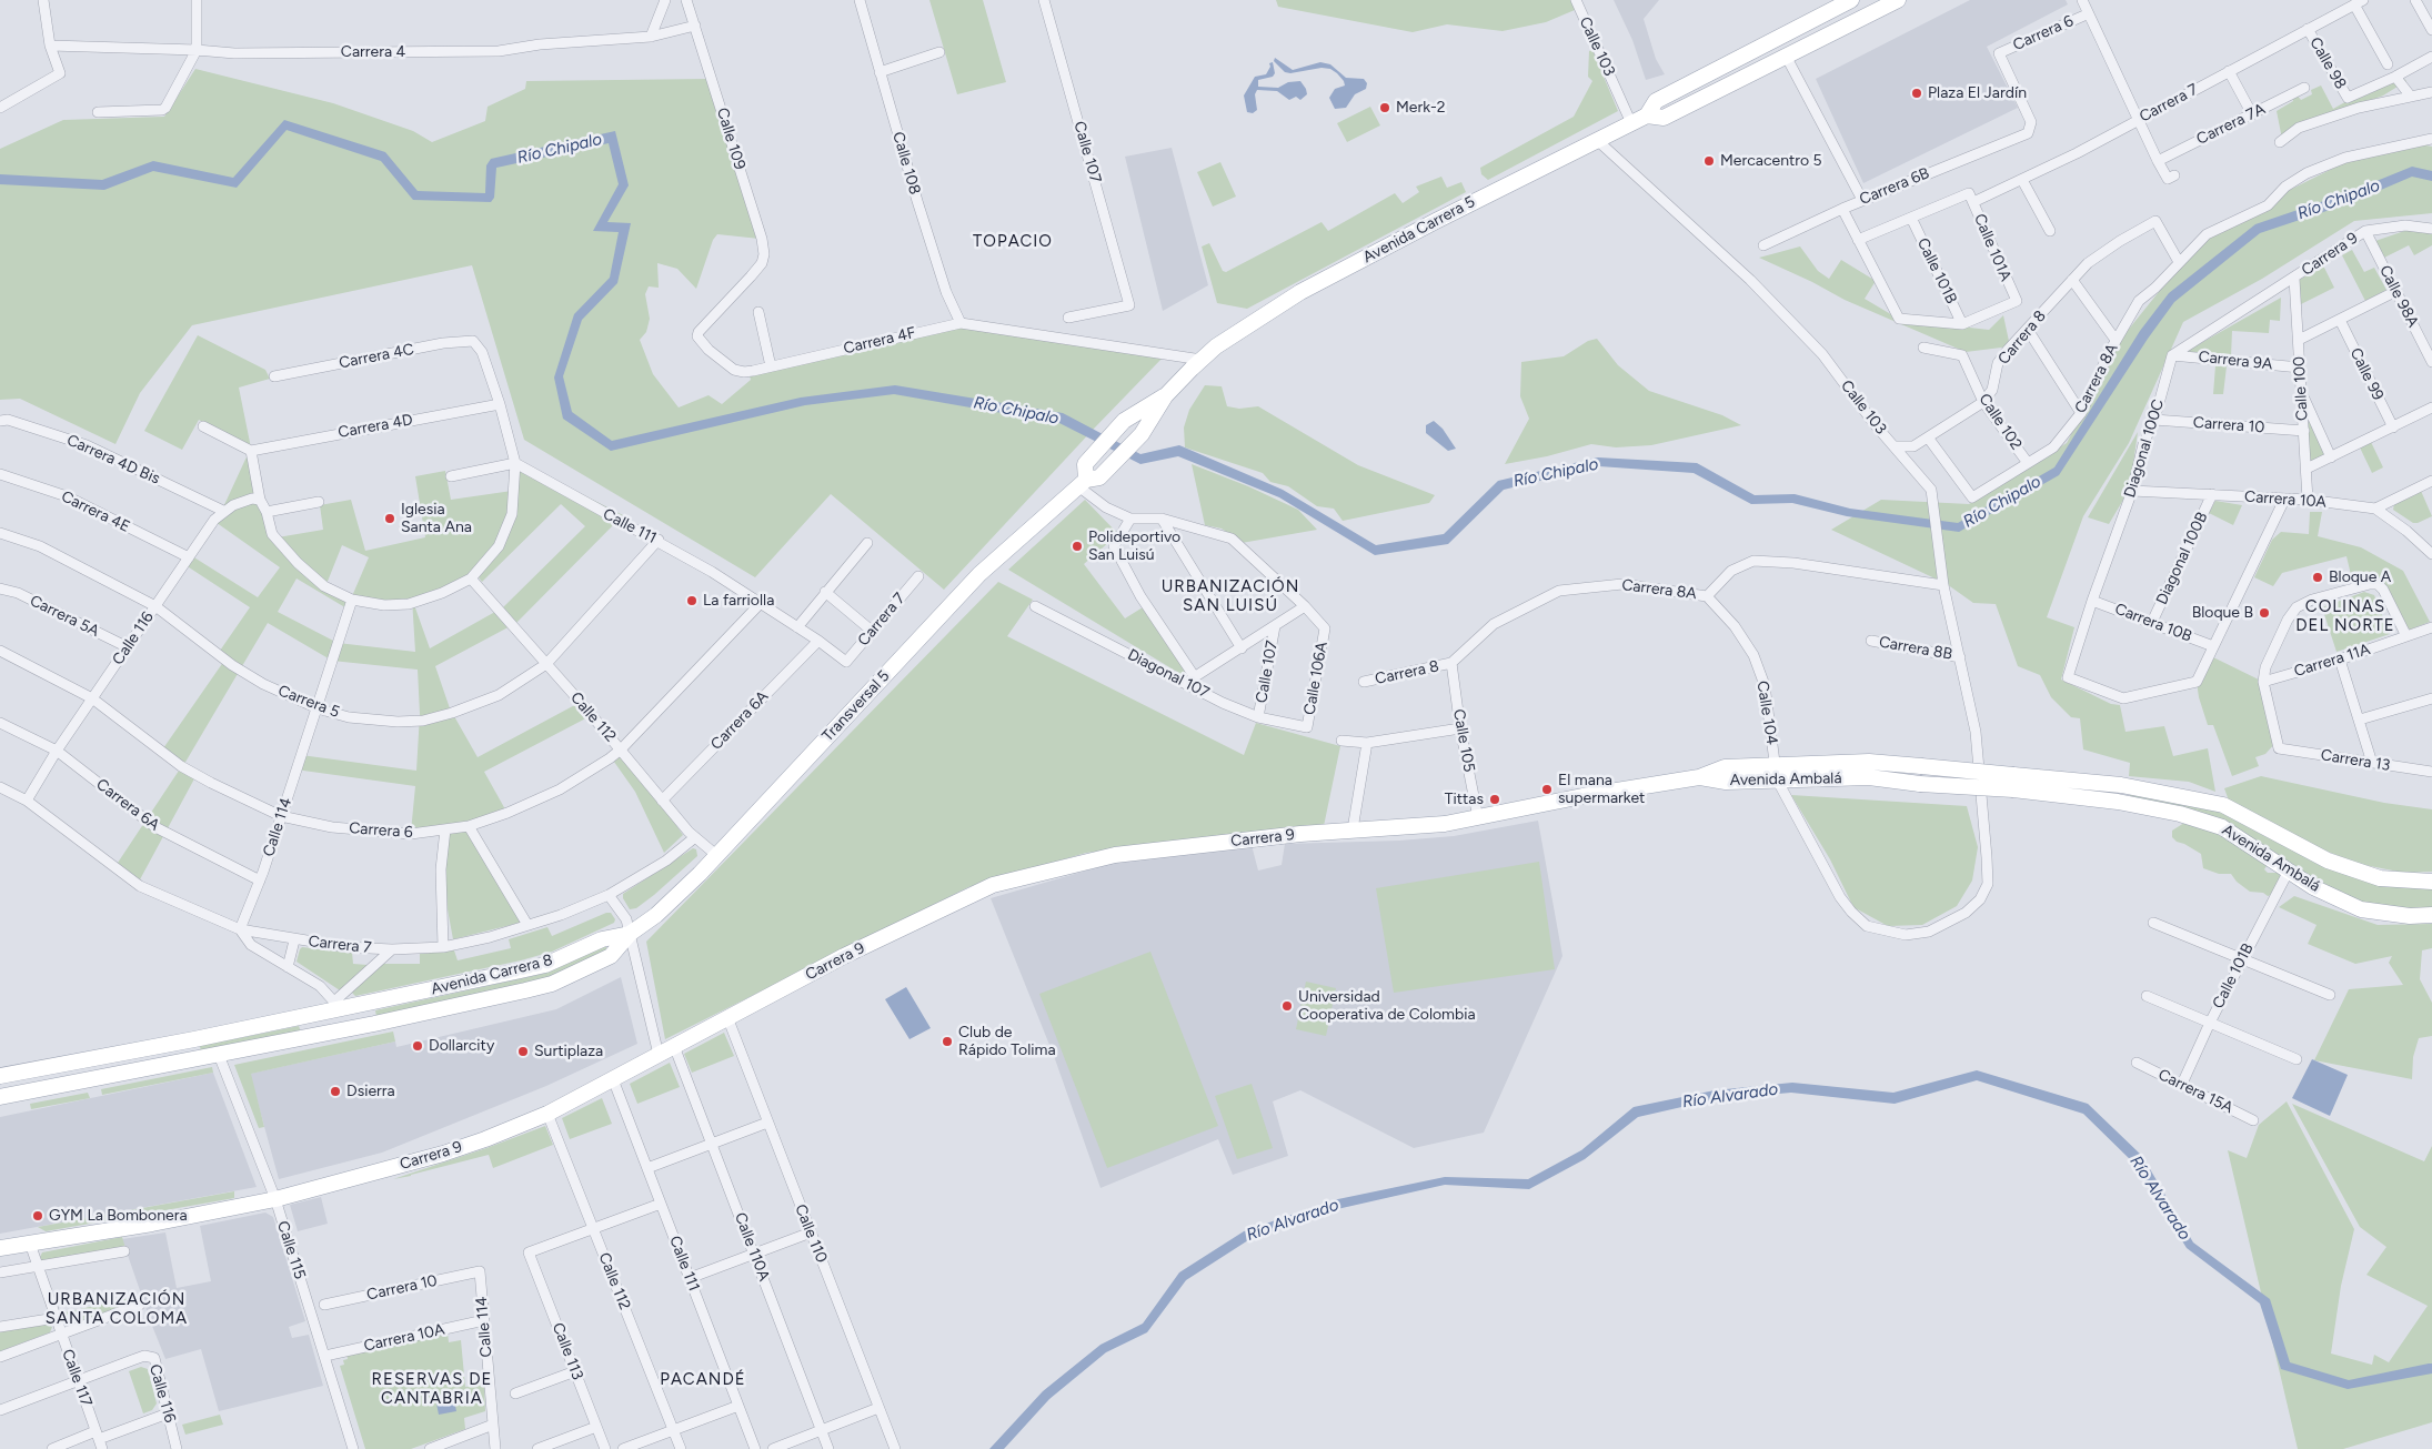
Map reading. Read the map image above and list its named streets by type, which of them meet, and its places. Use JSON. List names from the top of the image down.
{
  "streets": {
    "main road": [
      "Avenida Carrera 5",
      "Carrera 9",
      "Transversal 5",
      "Avenida Ambalá",
      "Avenida Carrera 8"
    ],
    "street": [
      "Carrera 6",
      "Calle 103",
      "Carrera 4",
      "Calle 98",
      "Carrera 7",
      "Carrera 7A",
      "Calle 109",
      "Calle 107",
      "Calle 108",
      "Carrera 6B",
      "Calle 101A",
      "Calle 101B",
      "Calle 98A",
      "Carrera 8",
      "Carrera 4F",
      "Carrera 4C",
      "Carrera 9A",
      "Calle 99",
      "Carrera 8A",
      "Calle 100",
      "Calle 102",
      "Carrera 10",
      "Carrera 4D",
      "Diagonal 100C",
      "Carrera 4D Bis",
      "Carrera 10A",
      "Carrera 4E",
      "Calle 111",
      "Diagonal 100B",
      "Carrera 5A",
      "Carrera 10B",
      "Calle 116",
      "Carrera 8B",
      "Carrera 11A",
      "Diagonal 107",
      "Calle 106A",
      "Carrera 5",
      "Calle 104",
      "Calle 112",
      "Carrera 6A",
      "Calle 105",
      "Carrera 13",
      "Calle 114",
      "Carrera 15A",
      "Calle 110",
      "Calle 110A",
      "Calle 115",
      "Calle 113",
      "Calle 117"
    ]
  },
  "crossings": [
    ["Carrera 6", "Carrera 6B"],
    ["Carrera 6", "Calle 111"],
    ["Carrera 6", "Calle 116"],
    ["Carrera 6", "Calle 112"],
    ["Carrera 6", "Calle 114"],
    ["Calle 103", "Avenida Carrera 5"],
    ["Calle 103", "Carrera 8A"],
    ["Calle 103", "Carrera 8B"],
    ["Calle 103", "Calle 104"],
    ["Calle 103", "Avenida Ambalá"],
    ["Carrera 4", "Calle 109"],
    ["Calle 98", "Carrera 7"],
    ["Carrera 7", "Calle 101A"],
    ["Carrera 7", "Calle 101B"],
    ["Carrera 7", "Calle 111"],
    ["Carrera 7", "Calle 116"],
    ["Carrera 7", "Calle 112"],
    ["Carrera 7", "Calle 114"],
    ["Calle 109", "Carrera 4F"],
    ["Calle 107", "Diagonal 107"],
    ["Calle 108", "Carrera 4F"],
    ["Avenida Carrera 5", "Carrera 4F"],
    ["Avenida Carrera 5", "Transversal 5"],
    ["Calle 101A", "Calle 101B"],
    ["Carrera 9", "Calle 98A"],
    ["Carrera 9", "Calle 100"],
    ["Carrera 9", "Calle 111"],
    ["Carrera 9", "Calle 112"],
    ["Carrera 9", "Calle 105"],
    ["Carrera 9", "Avenida Ambalá"],
    ["Carrera 9", "Calle 110"],
    ["Carrera 9", "Calle 110A"],
    ["Carrera 9", "Calle 115"],
    ["Carrera 9", "Calle 117"],
    ["Calle 101B", "Avenida Ambalá"],
    ["Calle 101B", "Carrera 15A"],
    ["Carrera 8", "Carrera 8A"],
    ["Carrera 8", "Calle 102"],
    ["Carrera 8", "Calle 105"],
    ["Carrera 4F", "Transversal 5"],
    ["Carrera 4C", "Carrera 4D"],
    ["Carrera 9A", "Calle 100"],
    ["Carrera 9A", "Diagonal 100C"],
    ["Carrera 8A", "Calle 102"],
    ["Carrera 8A", "Calle 104"],
    ["Carrera 8A", "Calle 105"],
    ["Calle 100", "Carrera 10"],
    ["Calle 100", "Carrera 10A"],
    ["Carrera 10", "Diagonal 100C"],
    ["Carrera 10", "Calle 114"],
    ["Diagonal 100C", "Carrera 10A"],
    ["Diagonal 100C", "Carrera 10B"],
    ["Carrera 4D Bis", "Calle 116"],
    ["Carrera 10A", "Diagonal 100B"],
    ["Carrera 10A", "Calle 114"],
    ["Carrera 10A", "Calle 115"],
    ["Carrera 4E", "Calle 116"],
    ["Calle 111", "Carrera 5"],
    ["Calle 111", "Carrera 6A"],
    ["Diagonal 100B", "Carrera 10B"],
    ["Carrera 5A", "Calle 116"],
    ["Calle 116", "Carrera 5"],
    ["Calle 116", "Carrera 6A"],
    ["Calle 116", "Calle 117"],
    ["Carrera 11A", "Carrera 13"],
    ["Diagonal 107", "Calle 106A"],
    ["Carrera 5", "Calle 112"],
    ["Carrera 5", "Calle 114"],
    ["Transversal 5", "Calle 112"],
    ["Transversal 5", "Avenida Carrera 8"],
    ["Calle 104", "Avenida Ambalá"],
    ["Calle 112", "Carrera 6A"],
    ["Calle 112", "Calle 113"],
    ["Carrera 6A", "Calle 114"],
    ["Avenida Carrera 8", "Calle 115"]
  ],
  "districts": [
    "TOPACIO",
    "URBANIZACIÓN SAN LUISÚ",
    "COLINAS DEL NORTE",
    "URBANIZACIÓN SANTA COLOMA",
    "RESERVAS DE CANTABRIA",
    "PACANDÉ"
  ],
  "water": ["Río Chipalo", "Río Alvarado"],
  "places": [
    "Plaza El Jardín",
    "Merk-2",
    "Mercacentro 5",
    "Iglesia Santa Ana",
    "Polideportivo San Luisú",
    "Bloque A",
    "La farriolla",
    "Bloque B",
    "El mana supermarket",
    "Tittas",
    "Universidad Cooperativa de Colombia",
    "Club de Rápido Tolima",
    "Dollarcity",
    "Surtiplaza",
    "Dsierra",
    "GYM La Bombonera"
  ]
}
